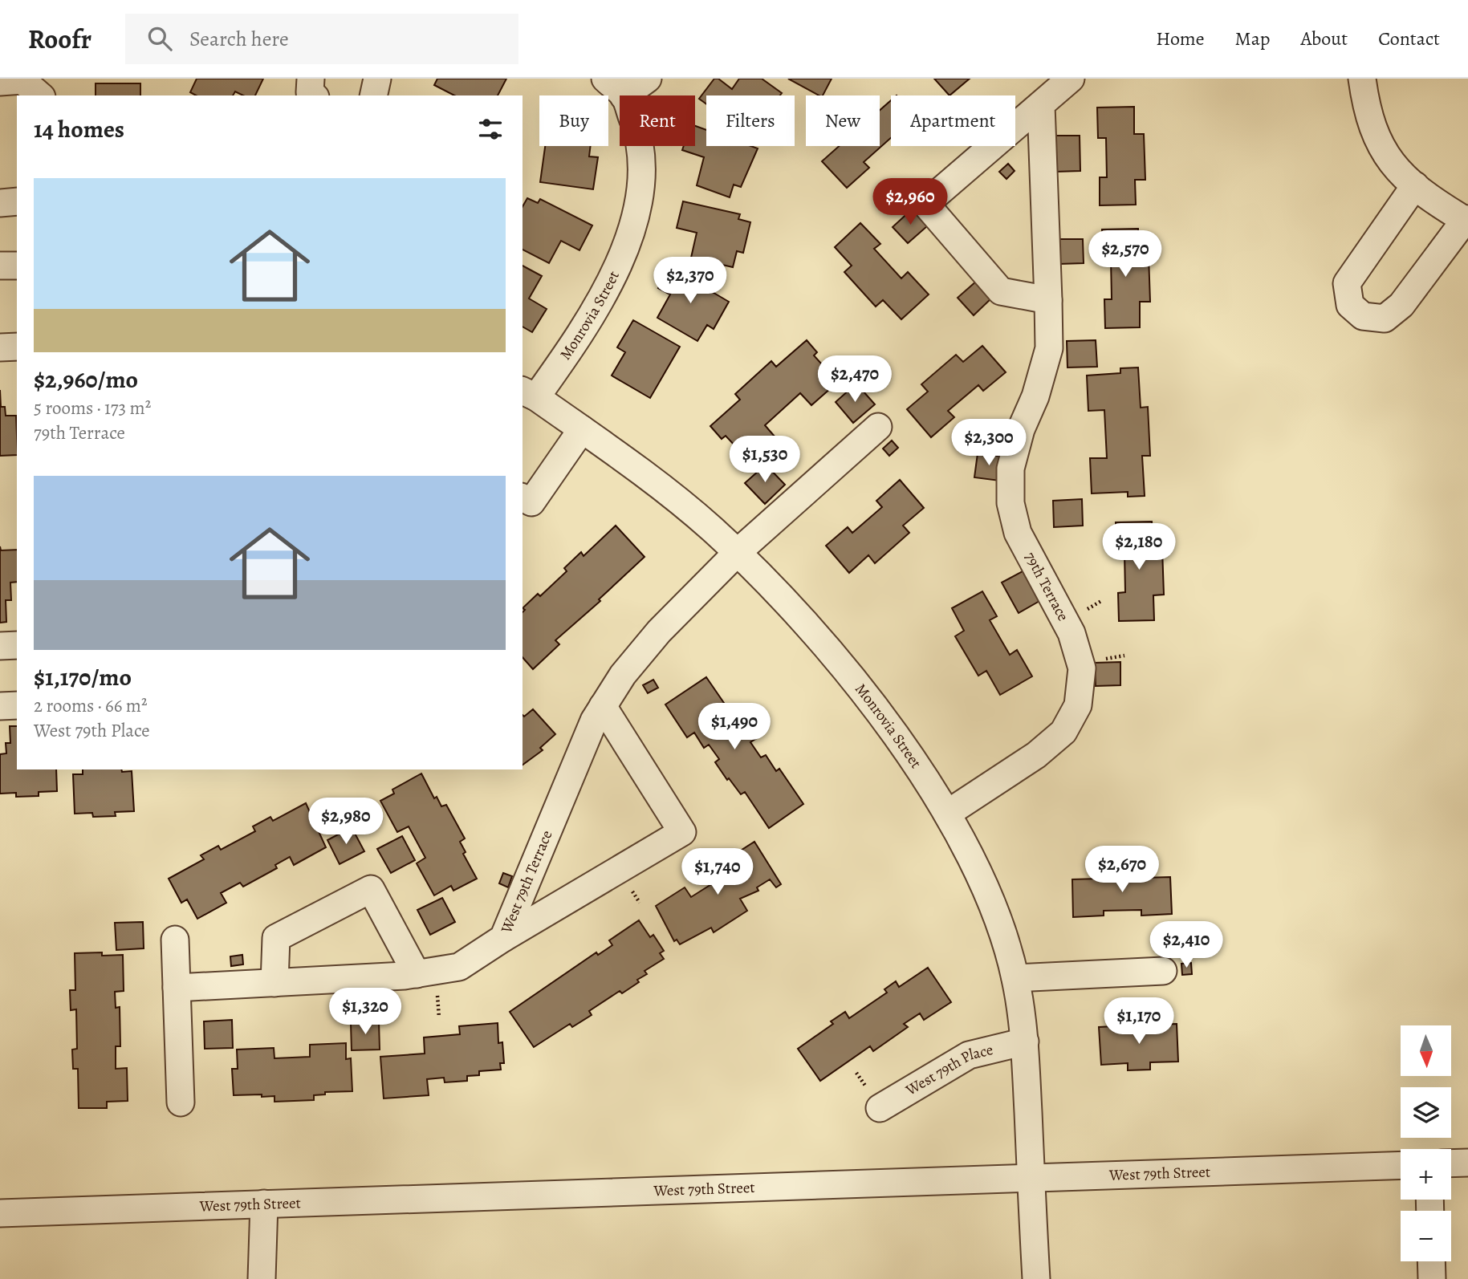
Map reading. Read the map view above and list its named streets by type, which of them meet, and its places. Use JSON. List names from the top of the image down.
{
  "streets": {
    "street": [
      "Monrovia Street",
      "79th Terrace",
      "West 79th Terrace",
      "West 79th Place",
      "West 79th Street"
    ]
  },
  "crossings": [
    ["Monrovia Street", "79th Terrace"],
    ["Monrovia Street", "West 79th Terrace"],
    ["Monrovia Street", "West 79th Place"],
    ["Monrovia Street", "West 79th Street"]
  ],
  "north": "bottom",
  "page": {
    "header": "Roofr",
    "search": "Search here",
    "nav": [
      "Home",
      "Map",
      "About",
      "Contact"
    ],
    "chip": [
      "Buy",
      "Rent",
      "Filters",
      "New",
      "Apartment"
    ],
    "heading": "14 homes",
    "list": [
      {
        "name": "$2,960/mo",
        "note": "5 rooms · 173 m² · 79th Terrace"
      },
      {
        "name": "$1,170/mo",
        "note": "2 rooms · 66 m² · West 79th Place"
      }
    ],
    "price": [
      "$2,960",
      "$2,570",
      "$2,370",
      "$2,470",
      "$2,300",
      "$1,530",
      "$2,180",
      "$1,490",
      "$2,980",
      "$2,670",
      "$1,740",
      "$2,410",
      "$1,320",
      "$1,170"
    ],
    "map_buttons": ["+", "−"]
  }
}
